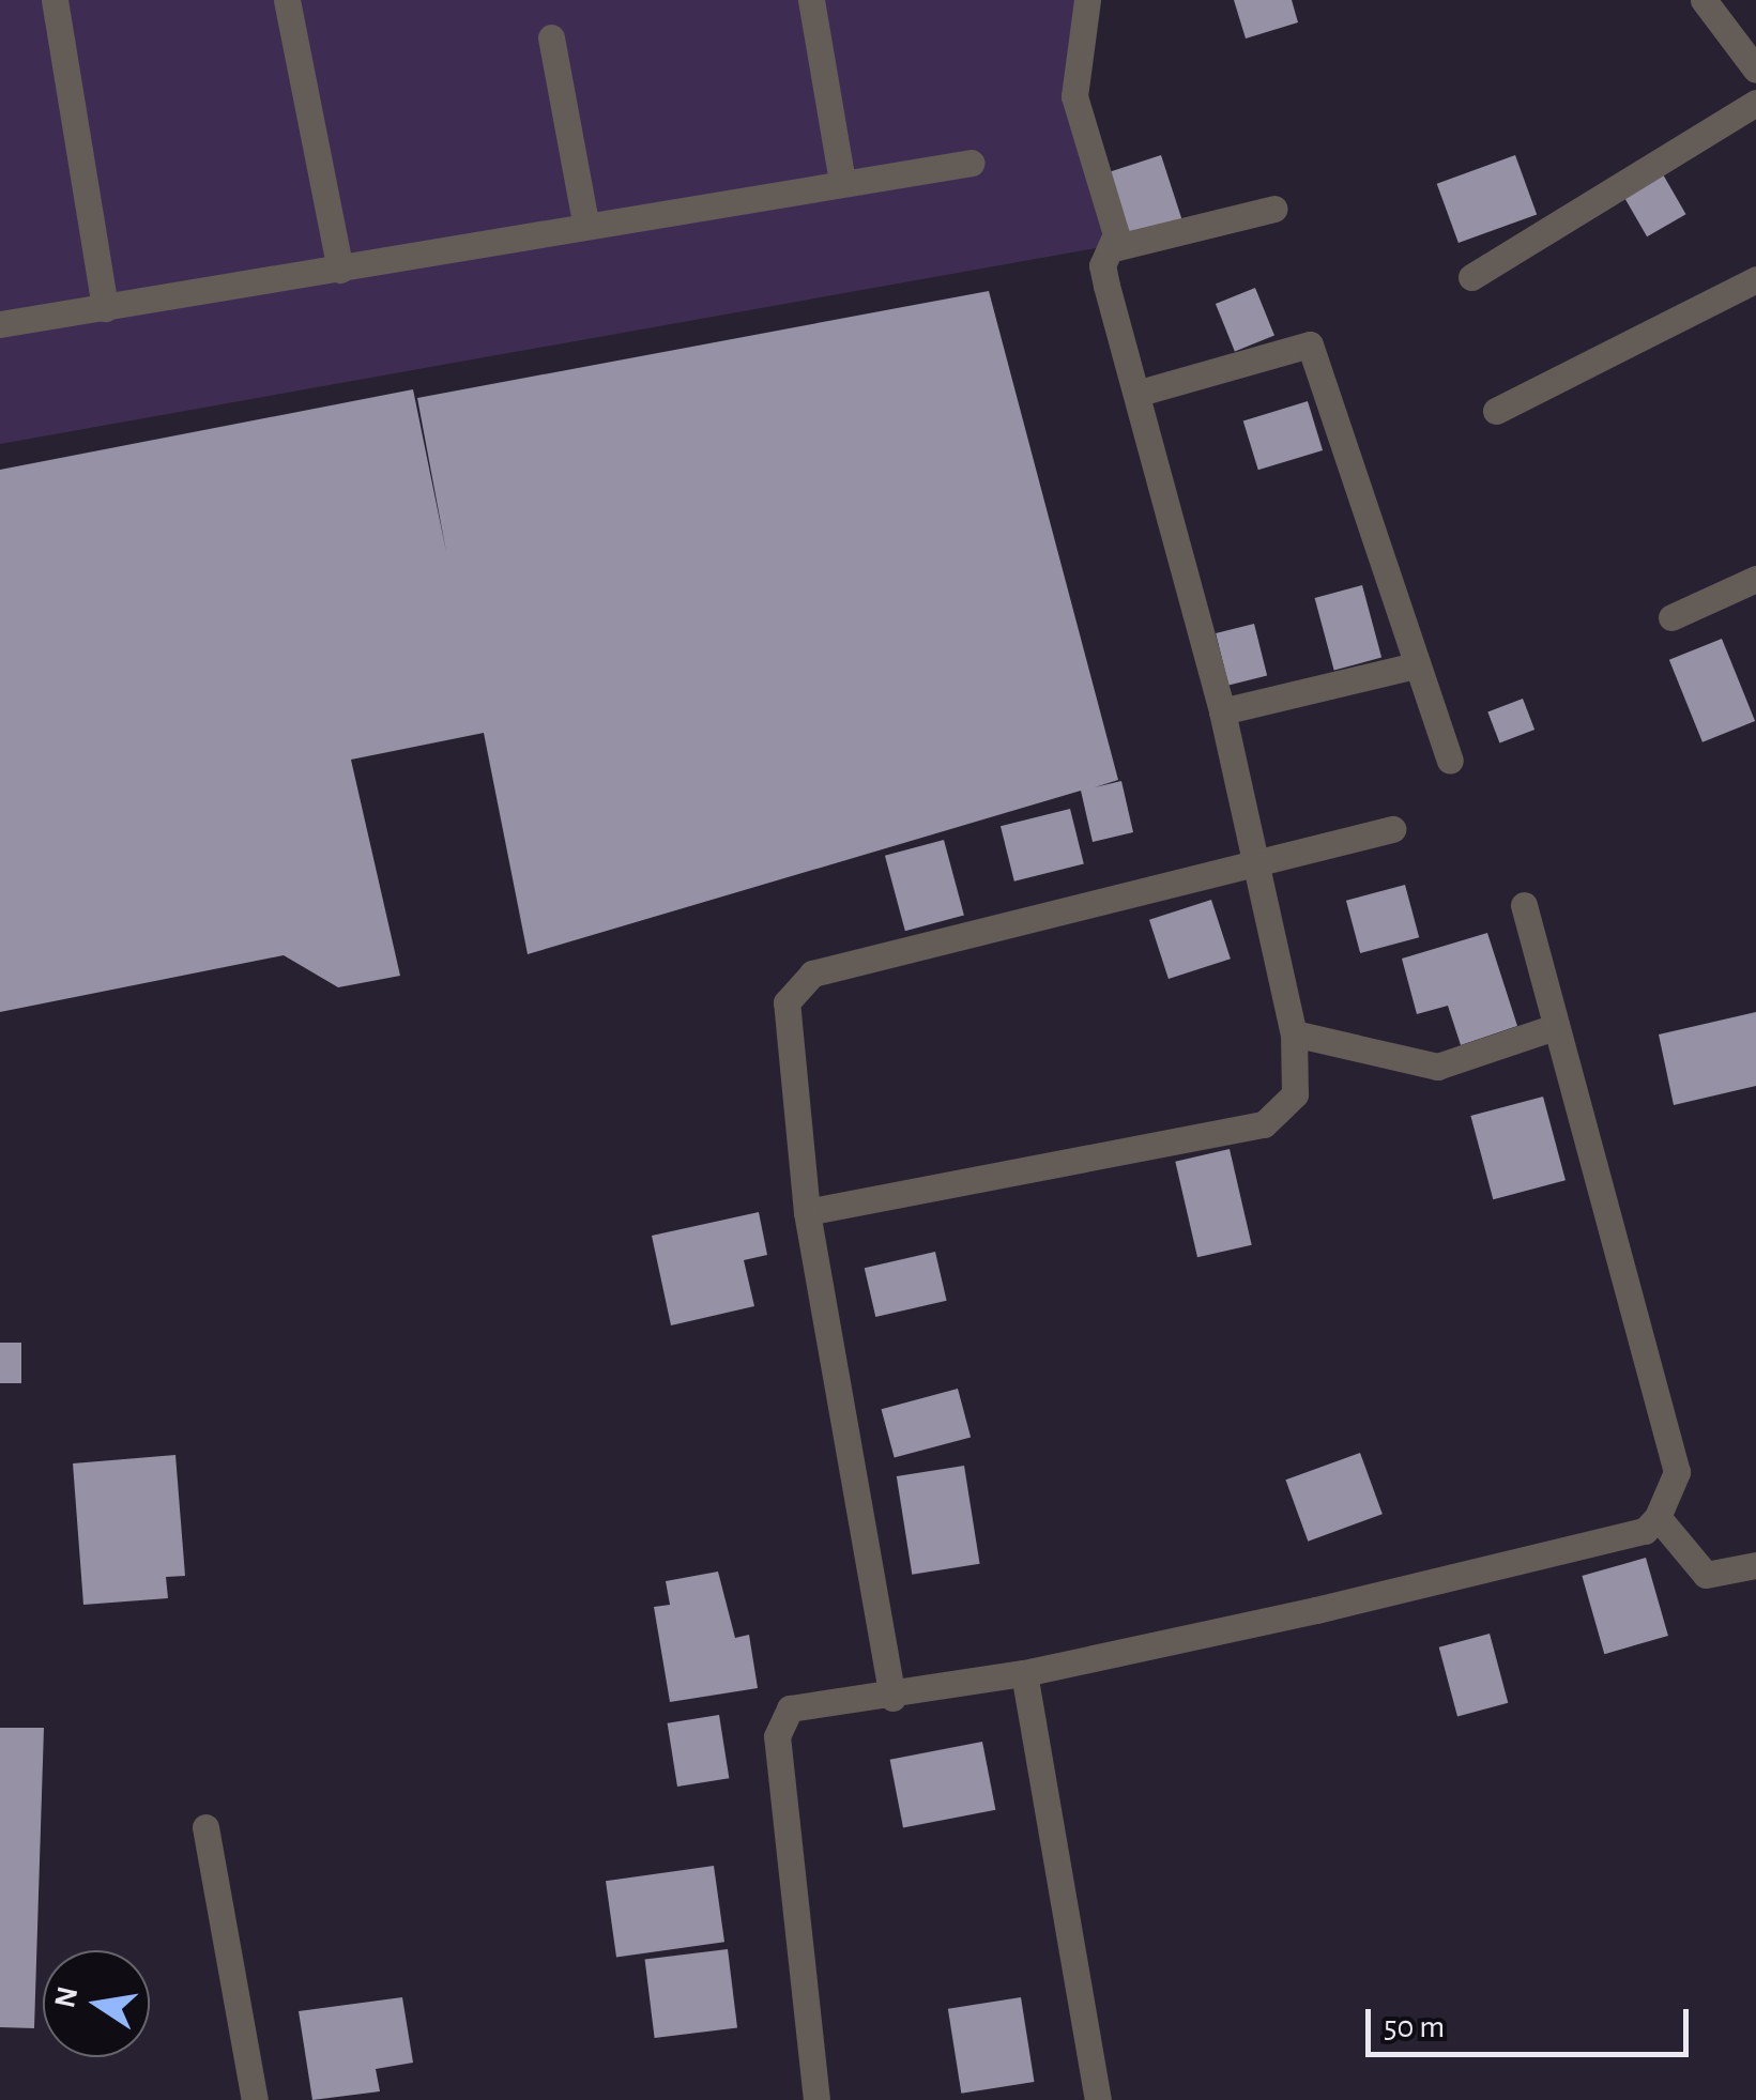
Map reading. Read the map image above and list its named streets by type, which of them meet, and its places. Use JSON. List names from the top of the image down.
{
  "scale_bar": "50 m",
  "north": "left"
}
